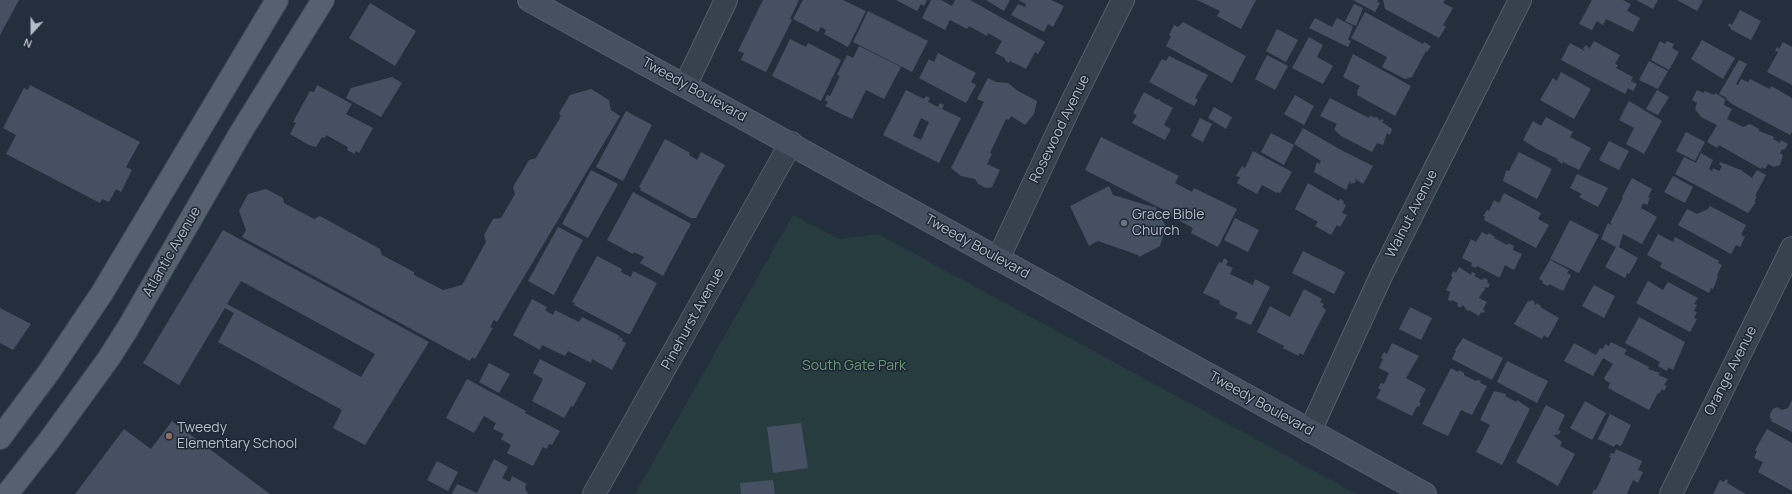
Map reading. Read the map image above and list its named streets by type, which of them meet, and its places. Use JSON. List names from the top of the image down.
{
  "streets": {
    "main road": ["Tweedy Boulevard", "Atlantic Avenue"],
    "street": [
      "Rosewood Avenue",
      "Walnut Avenue",
      "Pinehurst Avenue",
      "Orange Avenue"
    ]
  },
  "crossings": [
    ["Tweedy Boulevard", "Rosewood Avenue"],
    ["Tweedy Boulevard", "Walnut Avenue"],
    ["Tweedy Boulevard", "Pinehurst Avenue"]
  ],
  "parks": ["South Gate Park"],
  "places": ["Grace Bible Church", "Tweedy Elementary School"],
  "north": "bottom"
}
